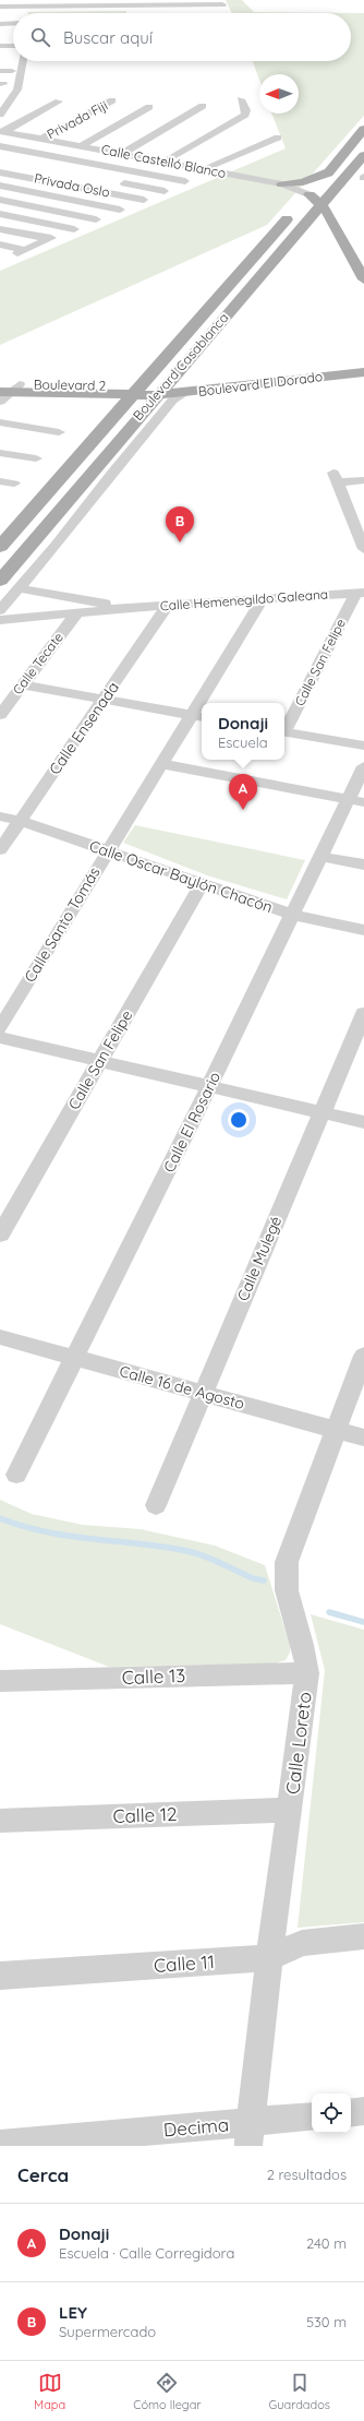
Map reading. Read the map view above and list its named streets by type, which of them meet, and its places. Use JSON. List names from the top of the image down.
{
  "streets": {
    "main road": [
      "Calle Castelló Blanco",
      "Boulevard Casablanca",
      "Boulevard El Dorado",
      "Boulevard 2"
    ],
    "street": [
      "Privada Fiji",
      "Privada Oslo",
      "Calle Hemenegildo Galeana",
      "Calle San Felipe",
      "Calle Tecate",
      "Calle Ensenada",
      "Calle Oscar Baylón Chacón",
      "Calle Santo Tomás",
      "Calle El Rosario",
      "Calle Mulegé",
      "Calle 16 de Agosto",
      "Calle 13",
      "Calle Loreto",
      "Calle 12",
      "Calle 11",
      "Decima"
    ]
  },
  "crossings": [
    ["Privada Fiji", "Calle Castelló Blanco"],
    ["Calle Castelló Blanco", "Boulevard Casablanca"],
    ["Boulevard Casablanca", "Boulevard El Dorado"],
    ["Boulevard Casablanca", "Boulevard 2"],
    ["Boulevard El Dorado", "Boulevard 2"],
    ["Calle Hemenegildo Galeana", "Calle San Felipe"],
    ["Calle Hemenegildo Galeana", "Calle Tecate"],
    ["Calle Hemenegildo Galeana", "Calle Ensenada"],
    ["Calle Hemenegildo Galeana", "Calle Santo Tomás"],
    ["Calle San Felipe", "Calle Oscar Baylón Chacón"],
    ["Calle Ensenada", "Calle Oscar Baylón Chacón"],
    ["Calle Oscar Baylón Chacón", "Calle Santo Tomás"],
    ["Calle Oscar Baylón Chacón", "Calle El Rosario"],
    ["Calle El Rosario", "Calle 16 de Agosto"],
    ["Calle Mulegé", "Calle 16 de Agosto"],
    ["Calle 16 de Agosto", "Calle Loreto"],
    ["Calle 13", "Calle Loreto"],
    ["Calle Loreto", "Calle 12"],
    ["Calle Loreto", "Calle 11"],
    ["Calle Loreto", "Decima"]
  ],
  "north": "left",
  "page": {
    "search": "Buscar aquí",
    "pins": ["B", "A"],
    "popup": ["Donaji", "Escuela"],
    "heading": ["Cerca", "2 resultados"],
    "list": [
      {
        "mark": "A",
        "name": "Donaji",
        "note": "Escuela · Calle Corregidora",
        "value": "240 m"
      },
      {
        "mark": "B",
        "name": "LEY",
        "note": "Supermercado",
        "value": "530 m"
      }
    ],
    "nav": ["Mapa", "Cómo llegar", "Guardados"]
  }
}
